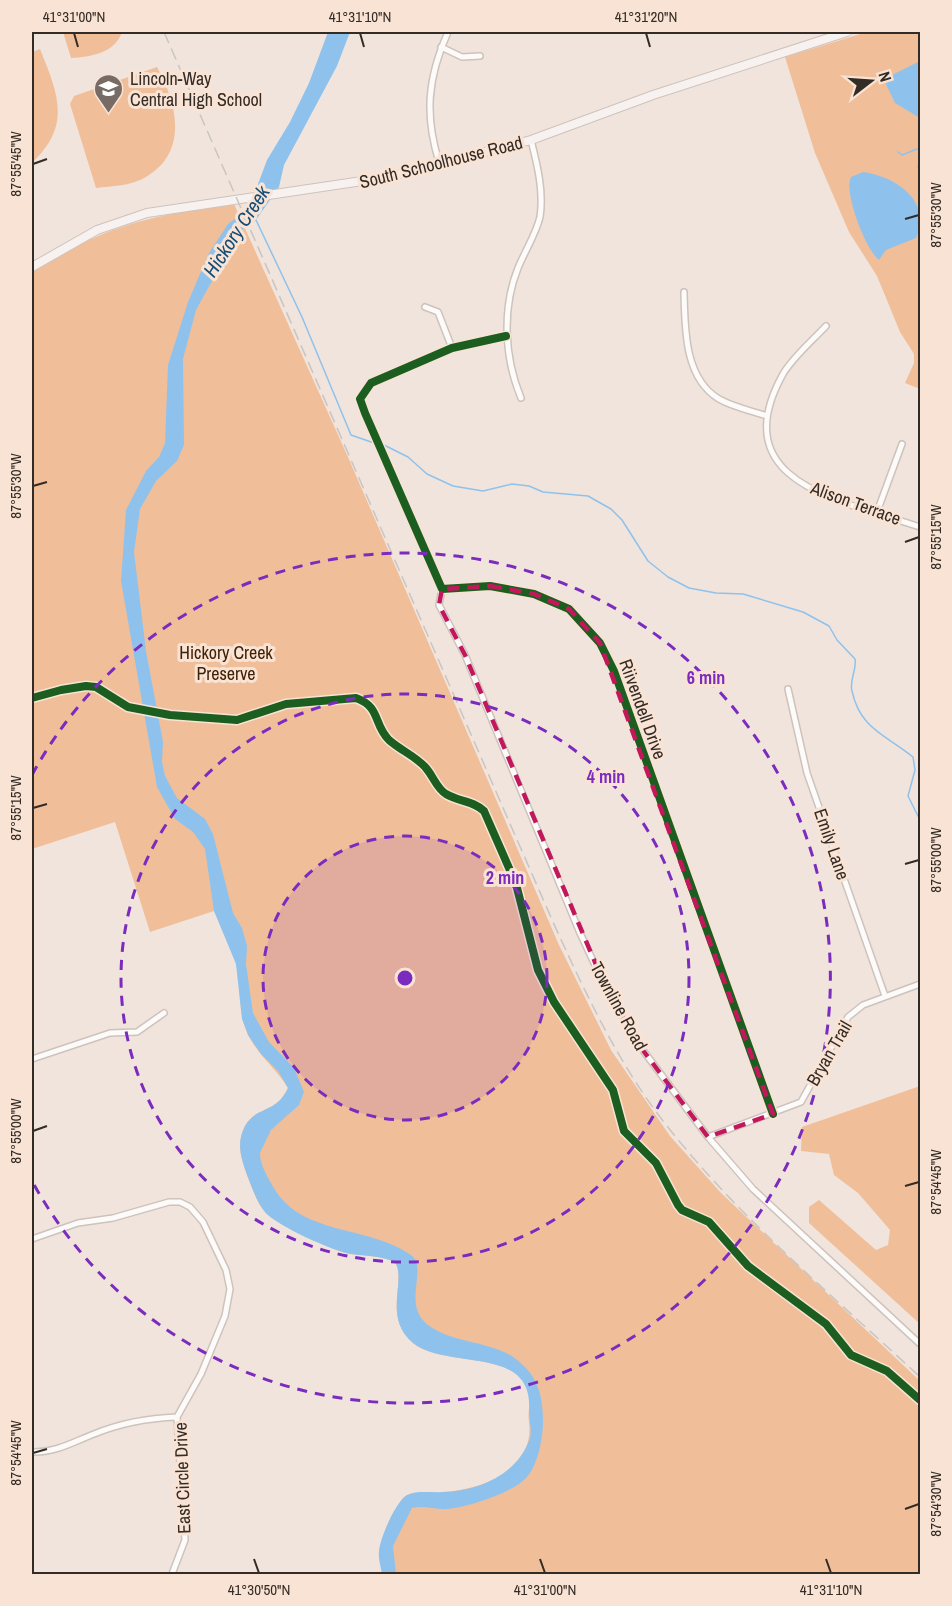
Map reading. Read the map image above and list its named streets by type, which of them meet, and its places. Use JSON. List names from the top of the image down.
{
  "streets": {
    "street": [
      "South Schoolhouse Road",
      "Alison Terrace",
      "Riivendell Drive",
      "Emily Lane",
      "Townline Road",
      "Bryan Trail",
      "East Circle Drive"
    ]
  },
  "crossings": [
    ["Riivendell Drive", "Townline Road"],
    ["Riivendell Drive", "Bryan Trail"],
    ["Emily Lane", "Bryan Trail"],
    ["Townline Road", "Bryan Trail"]
  ],
  "water": ["Hickory Creek"],
  "parks": ["Hickory Creek Preserve"],
  "places": {
    "school or university": ["Lincoln-Way Central High School"]
  },
  "north": "right",
  "coordinates": [
    "41°31'00\"N",
    "41°31'10\"N",
    "41°31'20\"N",
    "87°55'45\"W",
    "87°55'30\"W",
    "87°55'15\"W",
    "87°55'00\"W",
    "87°54'45\"W",
    "87°54'30\"W",
    "41°30'50\"N"
  ],
  "rings": ["6 min", "4 min", "2 min"]
}
